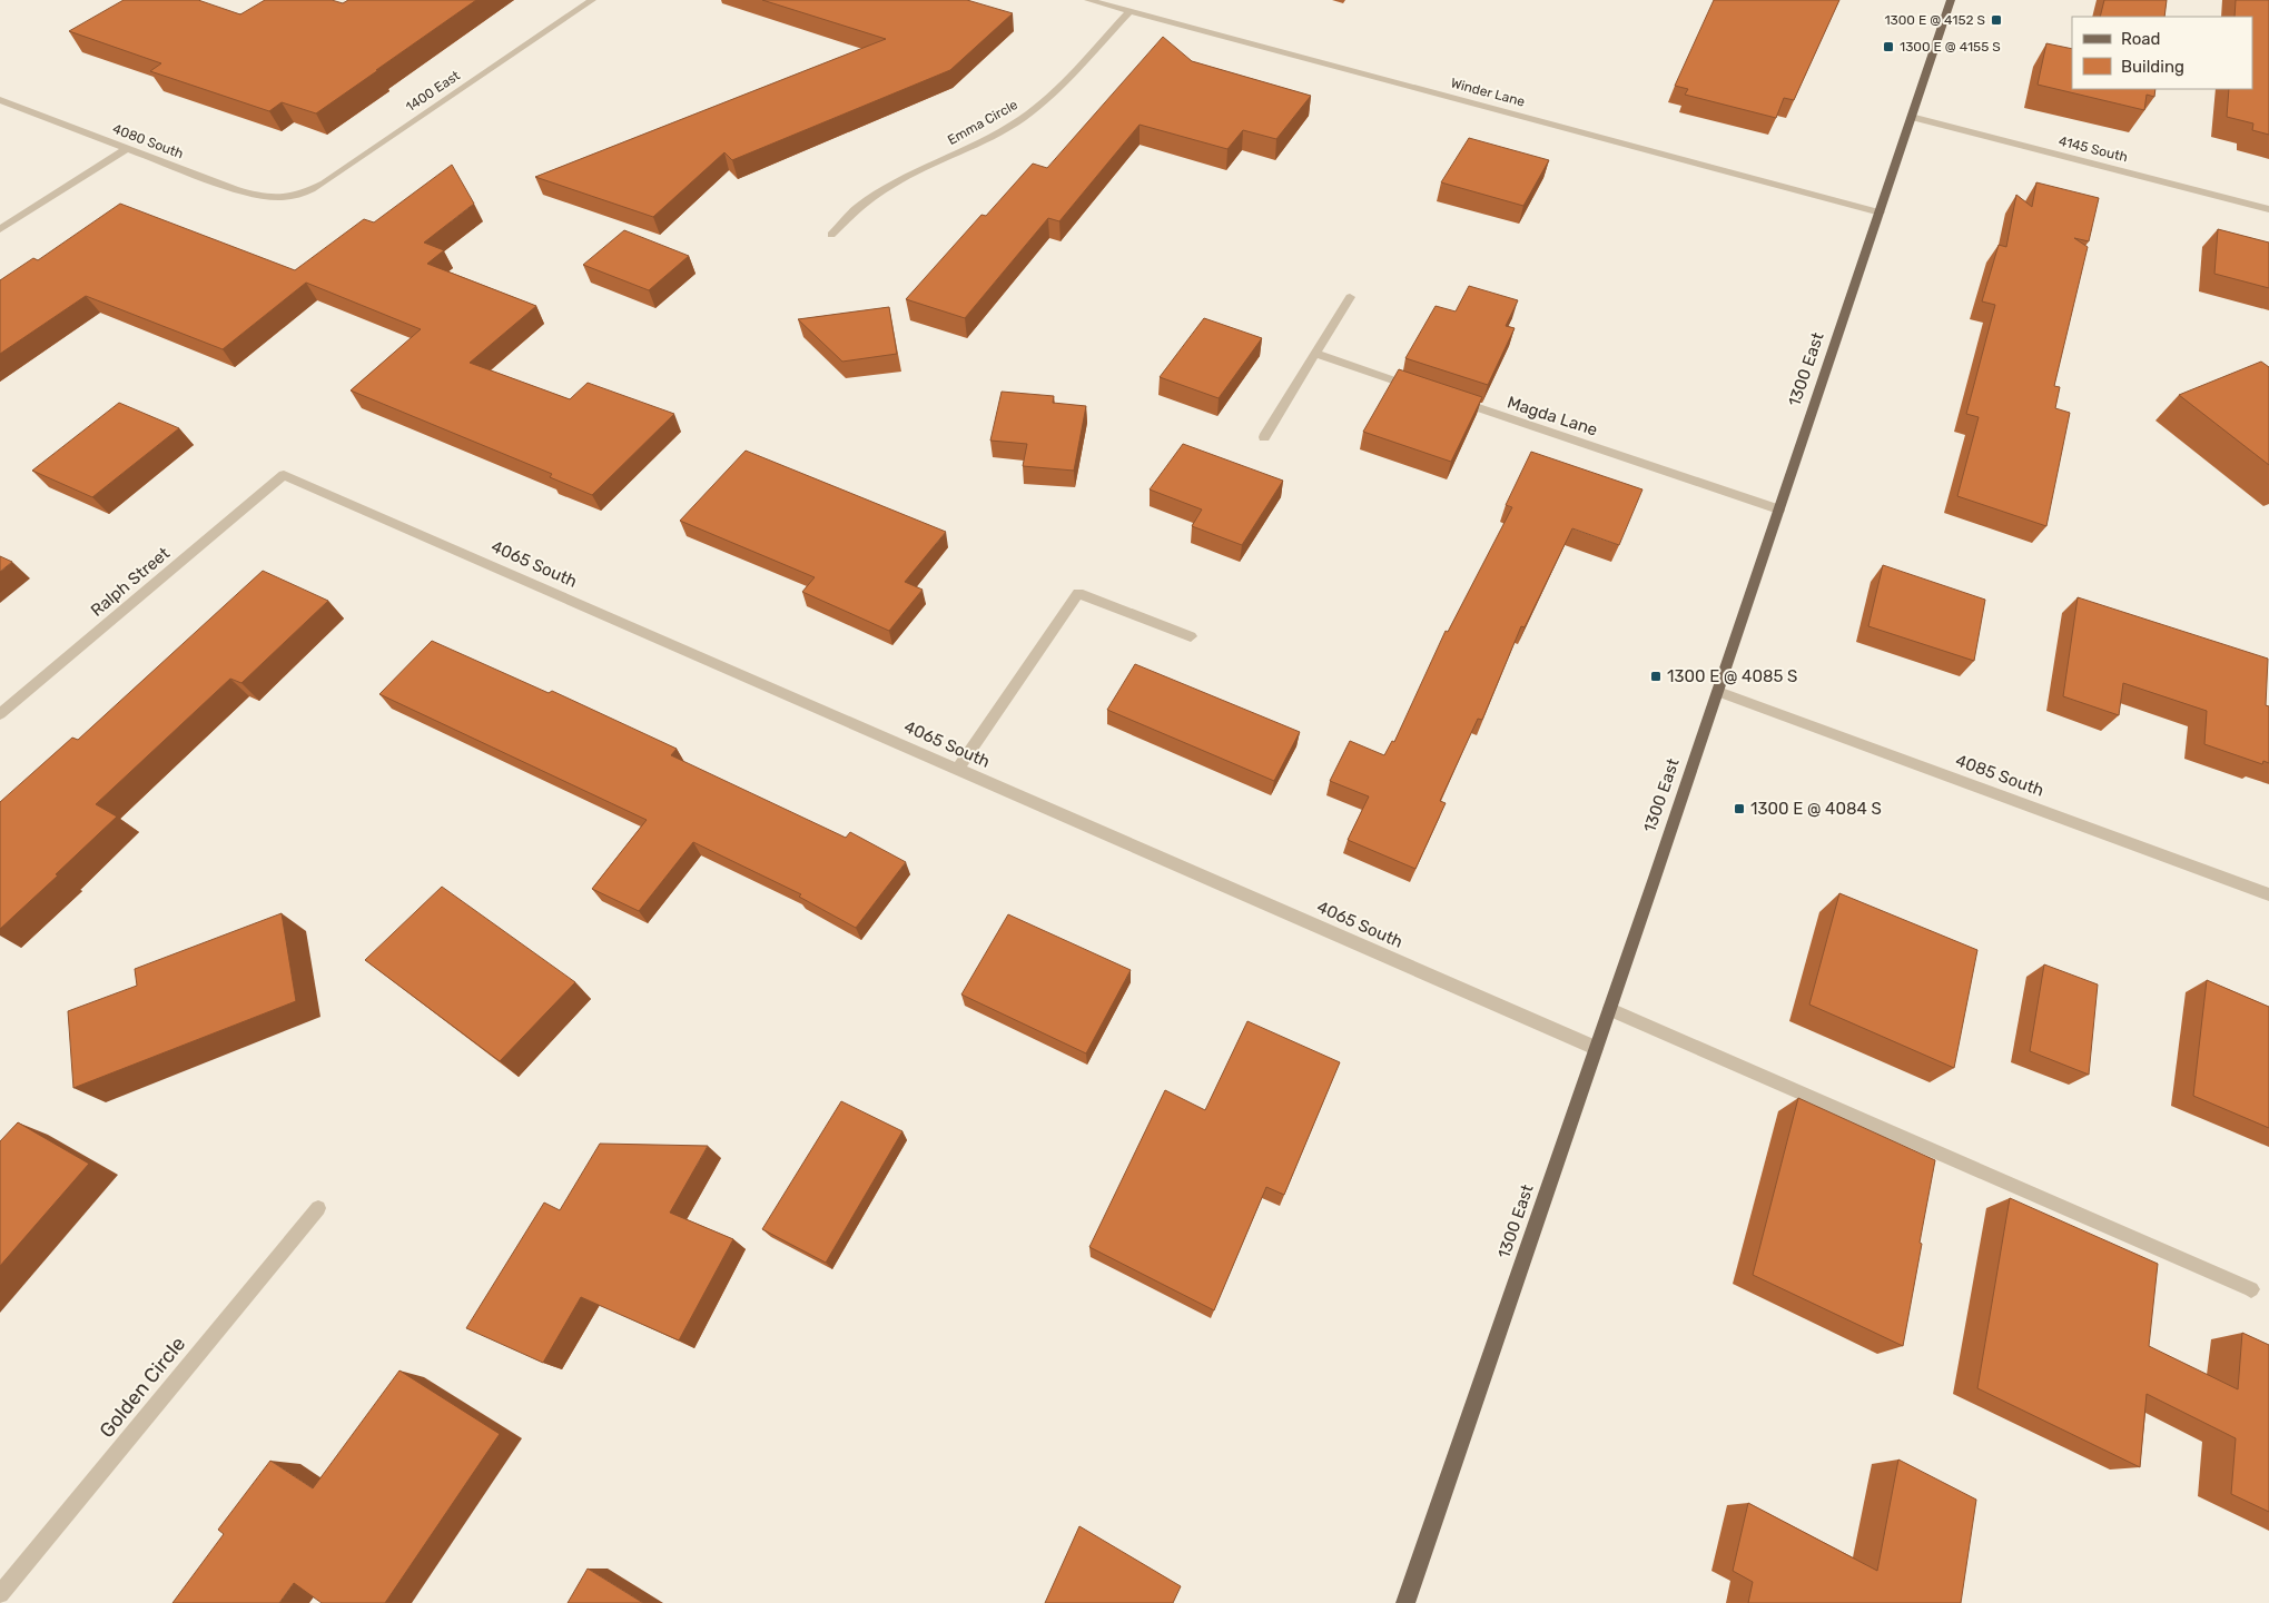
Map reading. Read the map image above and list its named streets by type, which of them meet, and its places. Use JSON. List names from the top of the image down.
{
  "streets": {
    "main road": ["1300 East"],
    "street": [
      "1400 East",
      "Winder Lane",
      "Emma Circle",
      "4080 South",
      "4145 South",
      "Magda Lane",
      "4065 South",
      "Ralph Street",
      "4085 South",
      "Golden Circle"
    ]
  },
  "crossings": [
    ["1400 East", "4080 South"],
    ["Winder Lane", "Emma Circle"],
    ["Winder Lane", "1300 East"],
    ["4145 South", "1300 East"],
    ["1300 East", "Magda Lane"],
    ["1300 East", "4065 South"],
    ["1300 East", "4085 South"],
    ["4065 South", "Ralph Street"]
  ],
  "places": {
    "transit": [
      "1300 E @ 4152 S",
      "1300 E @ 4155 S",
      "1300 E @ 4085 S",
      "1300 E @ 4084 S"
    ]
  },
  "legend": ["Road", "Building"]
}
